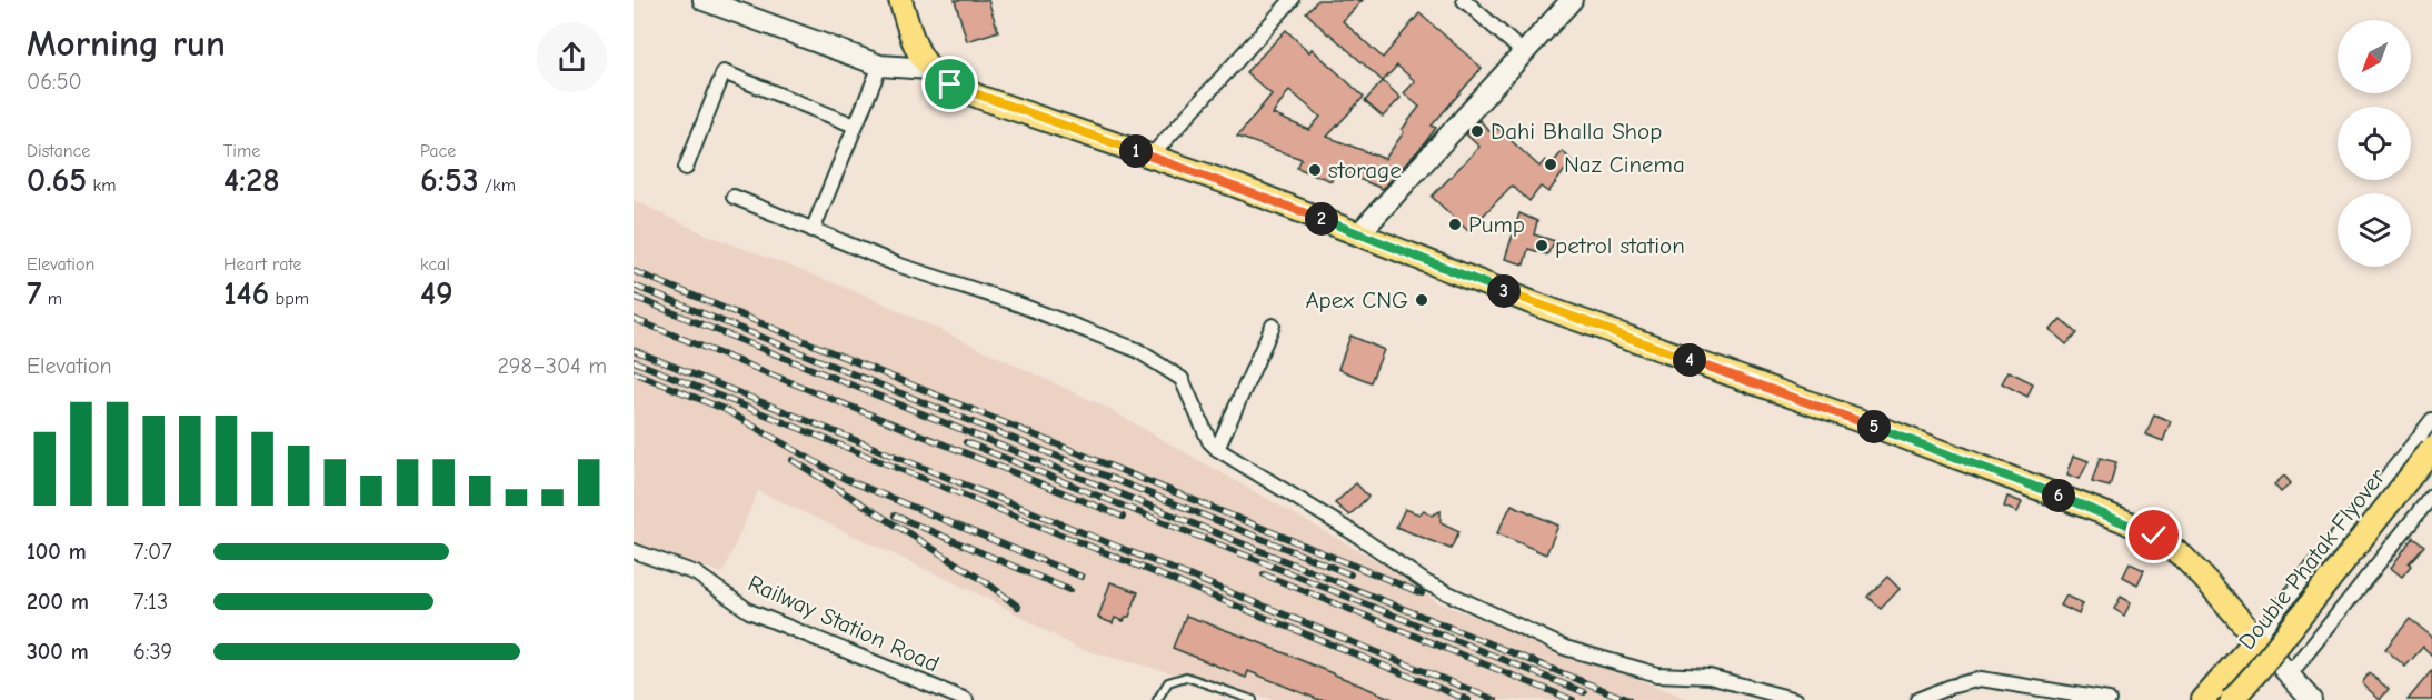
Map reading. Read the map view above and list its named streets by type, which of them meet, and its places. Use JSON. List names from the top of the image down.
{
  "streets": {
    "main road": ["Double Phatak Flyover"],
    "street": ["Railway Station Road"]
  },
  "places": [
    "Dahi Bhalla Shop",
    "Naz Cinema",
    "storage",
    "Pump",
    "petrol station",
    "Apex CNG"
  ],
  "north": "bottom left",
  "page": {
    "heading": ["Morning run", "06:50"],
    "stats": [
      ["Distance", "0.65 km"],
      ["Time", "4:28"],
      ["Pace", "6:53 /km"],
      ["Elevation", "7 m"],
      ["Heart rate", "146 bpm"],
      ["kcal", "49"]
    ],
    "pins": [
      "1",
      "2",
      "3",
      "4",
      "5",
      "6"
    ],
    "chart": ["Elevation", "298–304 m"],
    "list": [
      {
        "name": "100 m",
        "note": "7:07"
      },
      {
        "name": "200 m",
        "note": "7:13"
      },
      {
        "name": "300 m",
        "note": "6:39"
      }
    ]
  }
}
